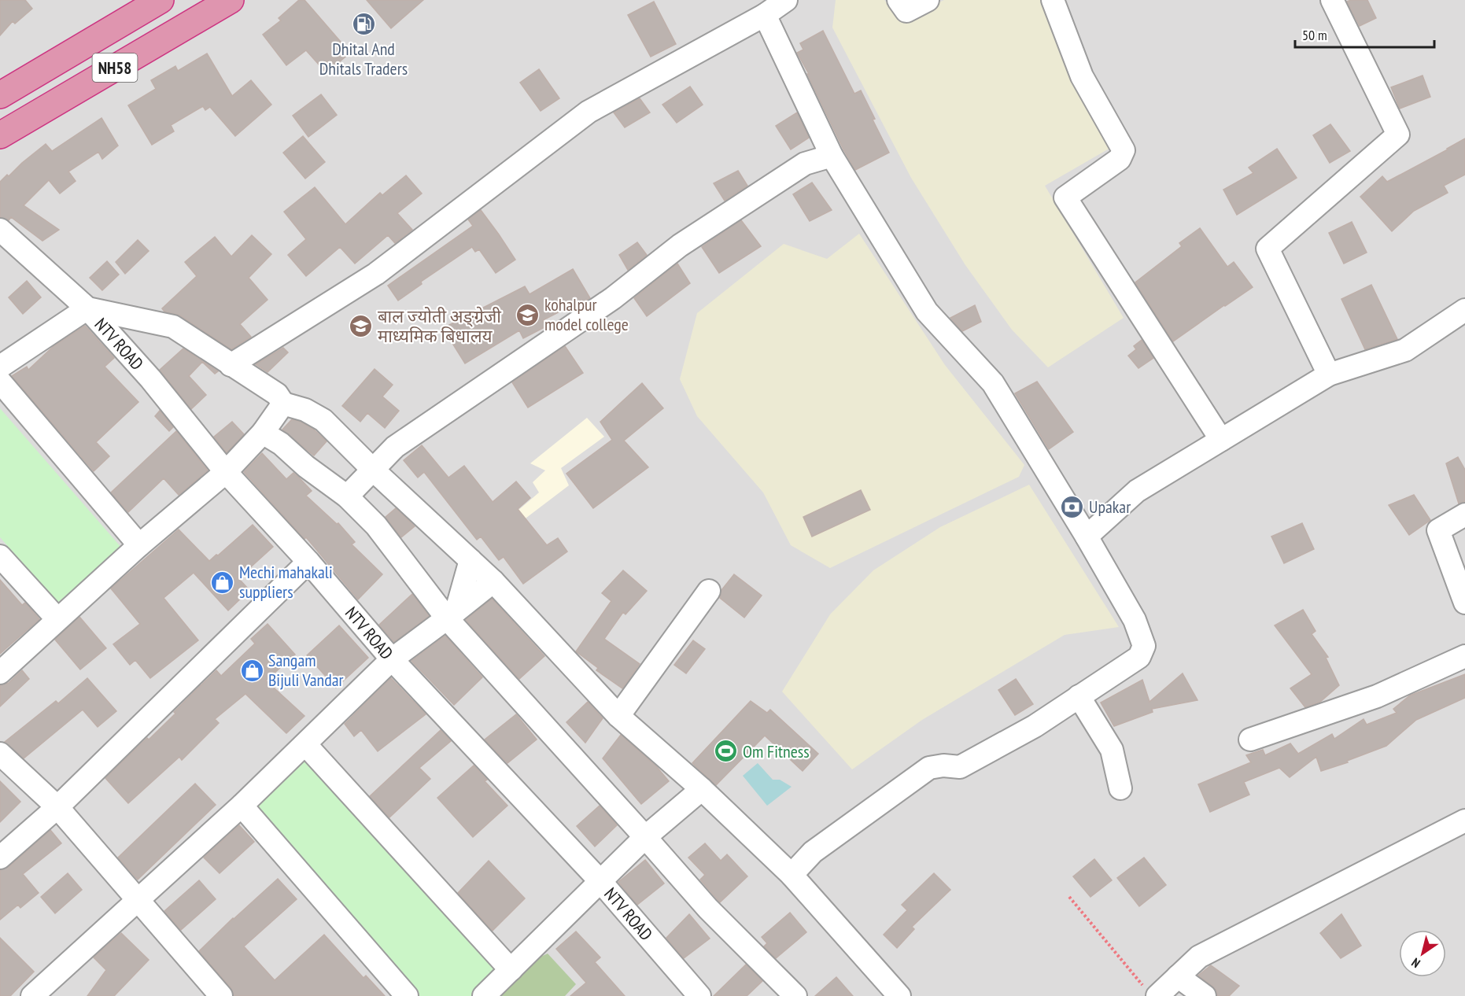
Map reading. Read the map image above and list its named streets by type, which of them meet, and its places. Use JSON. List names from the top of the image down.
{
  "streets": {
    "highway": ["NH58"],
    "street": ["NTV ROAD"]
  },
  "places": {
    "fuel station": ["Dhital And Dhitals Traders"],
    "school or university": ["kohalpur model college", "बाल ज्योती अङ्ग्रेजी माध्यमिक बिधालय"],
    "bank": ["Upakar"],
    "shop": ["Mechi mahakali suppliers", "Sangam Bijuli Vandar"],
    "sports": ["Om Fitness"]
  },
  "scale_bar": "50 m",
  "north": "bottom left"
}
